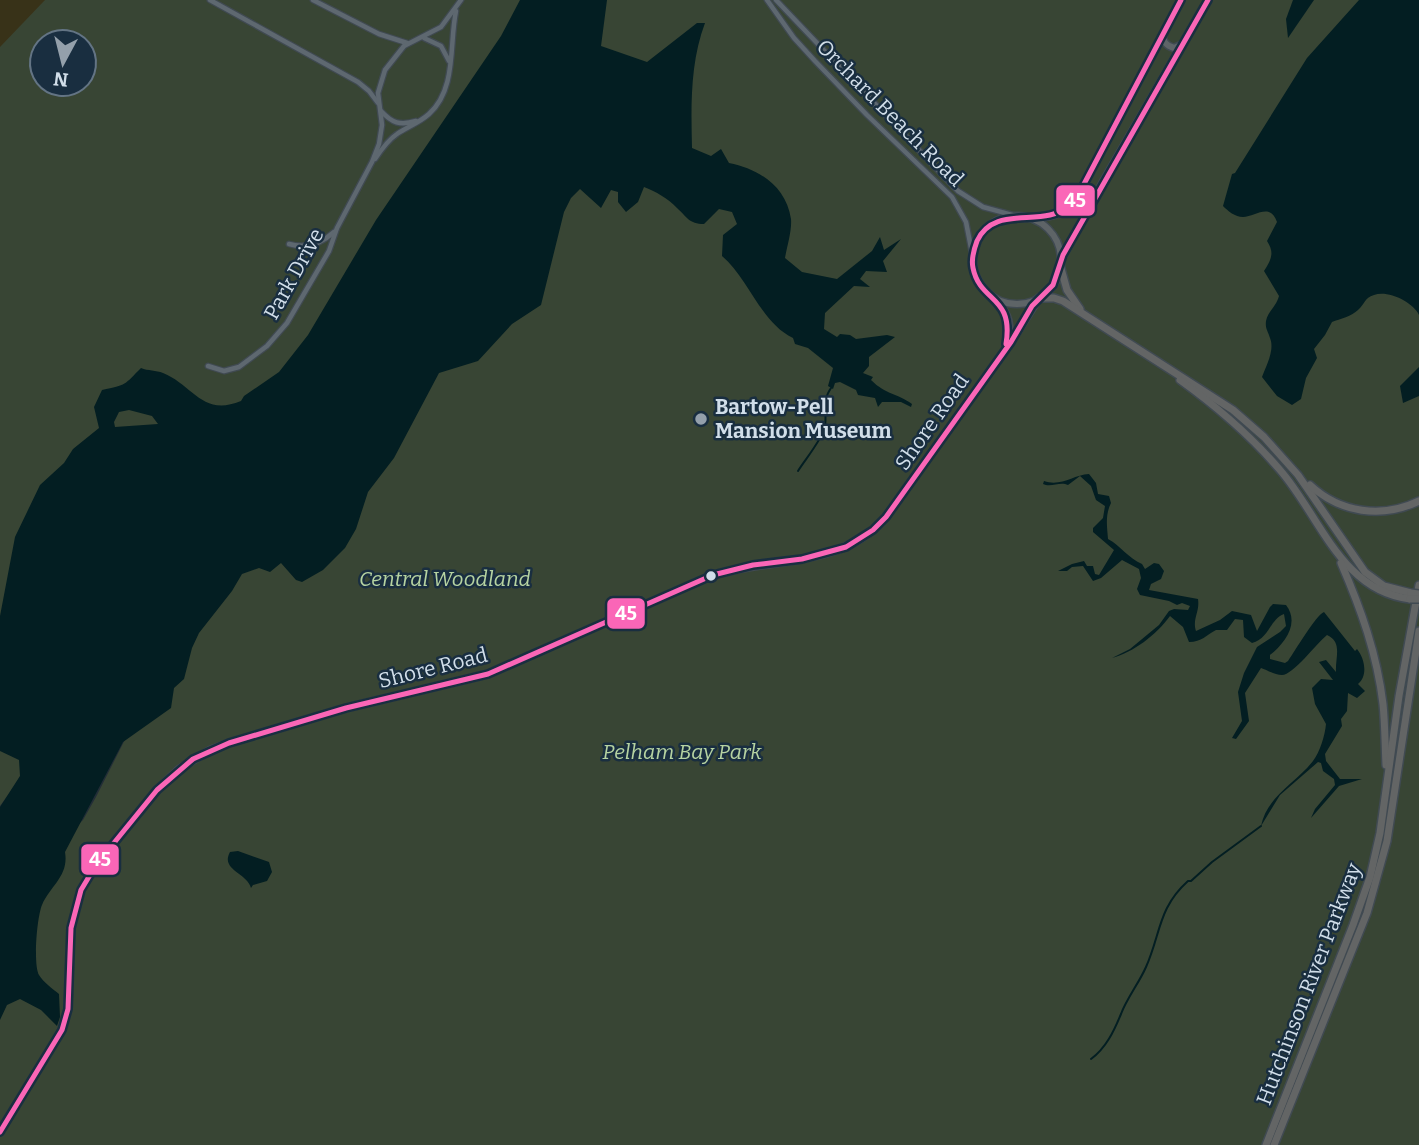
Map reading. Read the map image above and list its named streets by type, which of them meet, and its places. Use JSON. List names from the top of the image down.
{
  "streets": {
    "highway": ["Hutchinson River Parkway"],
    "main road": ["Shore Road"],
    "street": ["Orchard Beach Road", "Park Drive"]
  },
  "crossings": [
    ["Orchard Beach Road", "Shore Road"]
  ],
  "parks": ["Central Woodland", "Pelham Bay Park"],
  "places": ["Bartow-Pell Mansion Museum"],
  "lines": ["transit line 45"],
  "north": "bottom"
}
